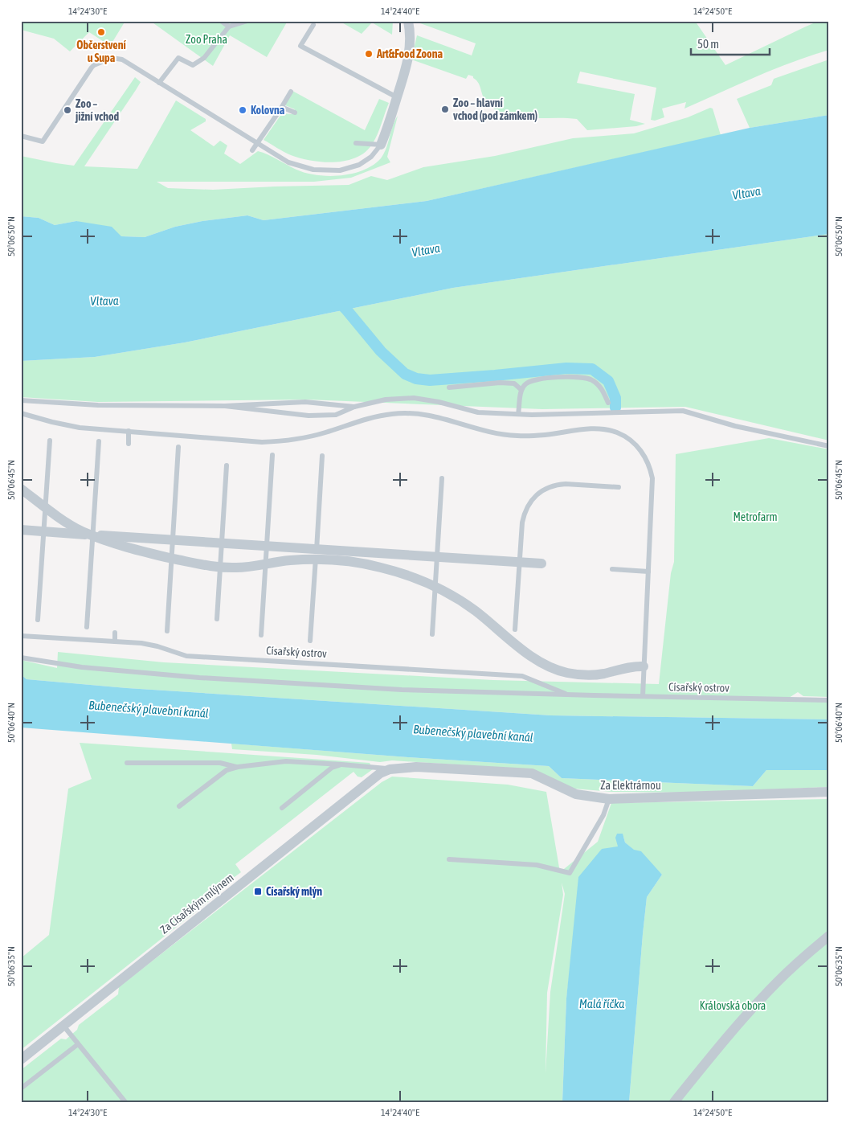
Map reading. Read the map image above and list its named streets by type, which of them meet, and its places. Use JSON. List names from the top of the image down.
{
  "streets": {
    "street": ["Za Elektrárnou", "Za Císařským mlýnem"],
    "lane": ["Císařský ostrov"]
  },
  "crossings": [
    ["Za Elektrárnou", "Za Císařským mlýnem"]
  ],
  "water": ["Vltava", "Bubenečský plavební kanál", "Malá říčka"],
  "parks": ["Zoo Praha", "Metrofarm", "Královská obora"],
  "places": {
    "other": [
      "Občerstvení u Supa",
      "Art&Food Zoona",
      "Zoo – hlavní vchod (pod zámkem)",
      "Zoo – jižní vchod",
      "Kolovna"
    ],
    "transit": ["Císařský mlýn"]
  },
  "scale_bar": "50 m",
  "coordinates": [
    "14°24'30\"E",
    "14°24'40\"E",
    "14°24'50\"E",
    "50°06'50\"N",
    "50°06'45\"N",
    "50°06'40\"N",
    "50°06'35\"N"
  ]
}
